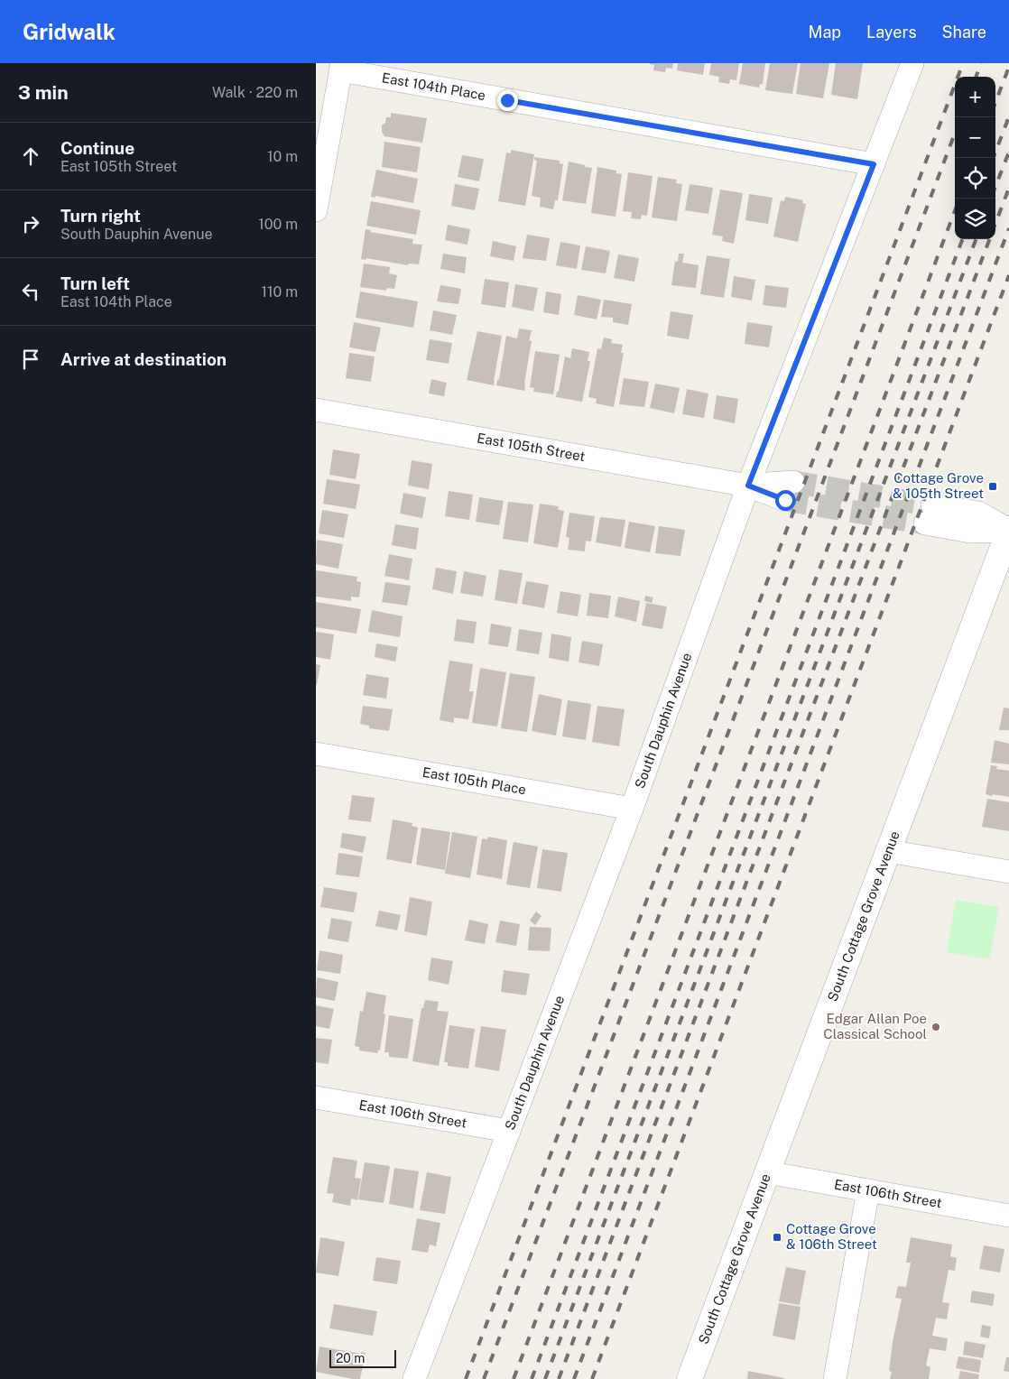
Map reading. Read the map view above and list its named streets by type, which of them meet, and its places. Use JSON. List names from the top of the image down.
{
  "streets": {
    "street": [
      "East 104th Place",
      "East 105th Street",
      "South Dauphin Avenue",
      "East 105th Place",
      "South Cottage Grove Avenue",
      "East 106th Street"
    ]
  },
  "crossings": [
    ["East 104th Place", "South Dauphin Avenue"],
    ["East 105th Street", "South Dauphin Avenue"],
    ["South Dauphin Avenue", "East 105th Place"],
    ["South Dauphin Avenue", "East 106th Street"],
    ["South Cottage Grove Avenue", "East 106th Street"]
  ],
  "places": {
    "transit": ["Cottage Grove & 105th Street", "Cottage Grove & 106th Street"],
    "other": ["Edgar Allan Poe Classical School"]
  },
  "scale_bar": "20 m",
  "page": {
    "header": "Gridwalk",
    "nav": ["Map", "Layers", "Share"],
    "heading": ["3 min", "Walk · 220 m"],
    "map_buttons": ["+", "−"],
    "list": [
      ["Continue", "East 105th Street", "10 m"],
      ["Turn right", "South Dauphin Avenue", "100 m"],
      ["Turn left", "East 104th Place", "110 m"],
      "Arrive at destination"
    ],
    "scale": "20 m"
  }
}
